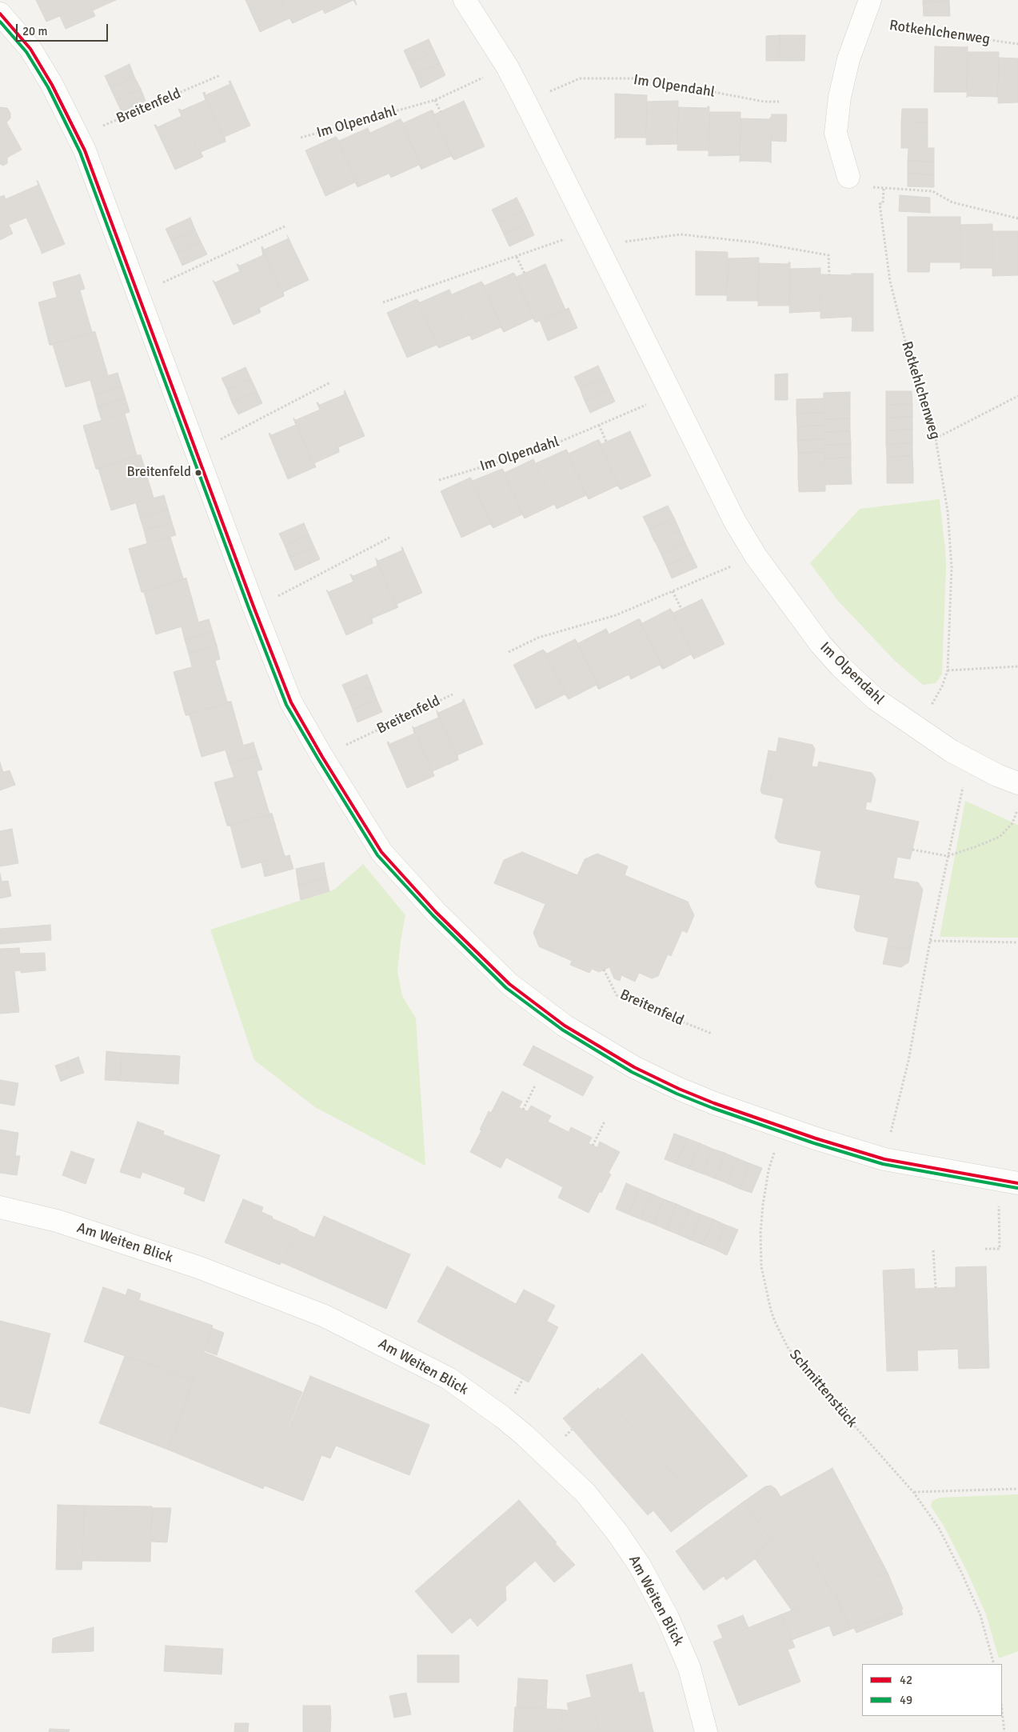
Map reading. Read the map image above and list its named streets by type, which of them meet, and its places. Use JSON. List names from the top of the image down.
{
  "streets": {
    "street": ["Im Olpendahl", "Am Weiten Blick"],
    "path": ["Rotkehlchenweg", "Breitenfeld", "Schmittenstück"]
  },
  "crossings": [
    ["Rotkehlchenweg", "Im Olpendahl"]
  ],
  "places": ["Breitenfeld"],
  "lines": ["transit line 42", "transit line 49"],
  "legend": ["42", "49"],
  "scale_bar": "20 m"
}
